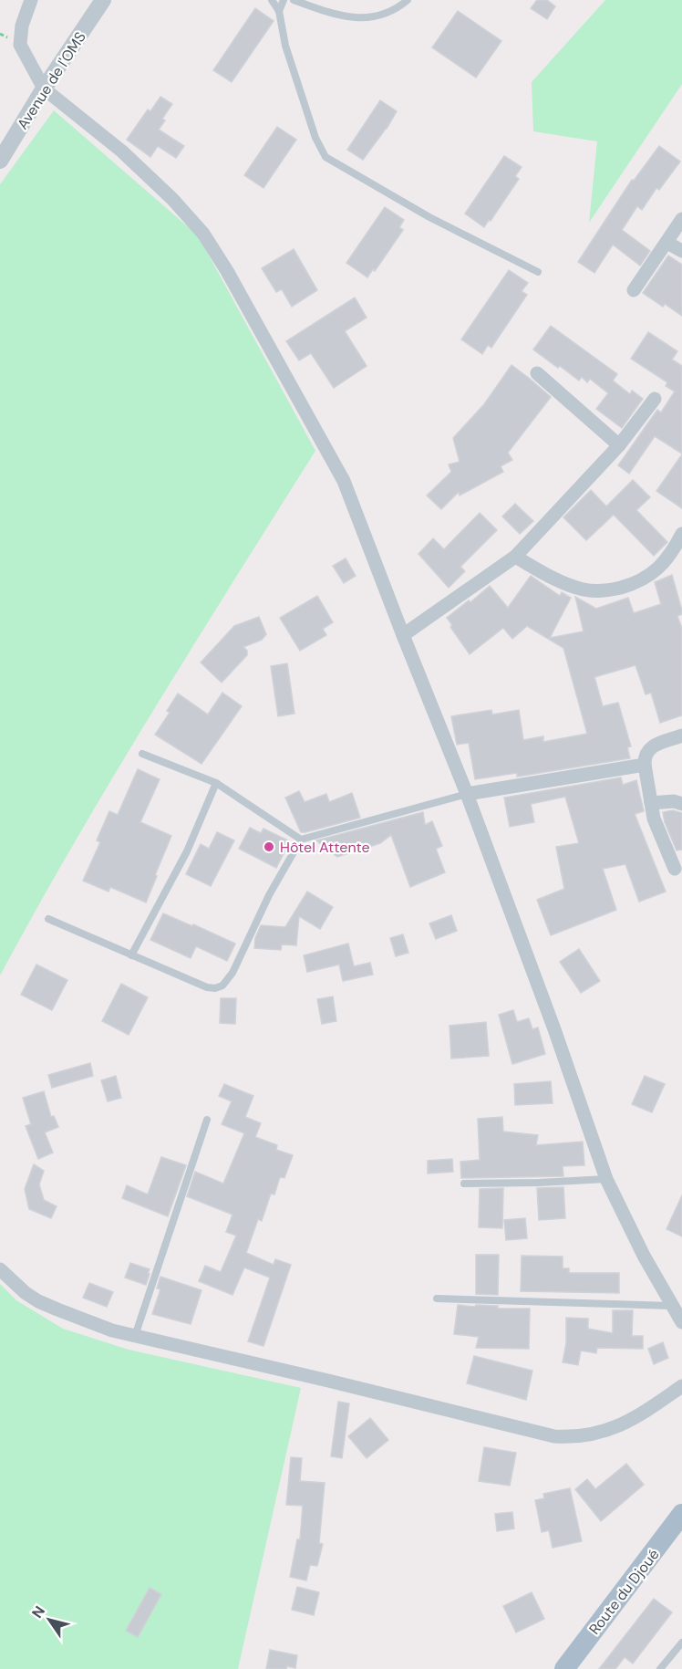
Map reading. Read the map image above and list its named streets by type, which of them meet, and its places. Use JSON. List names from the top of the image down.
{
  "streets": {
    "main road": ["Route du Djoué"],
    "street": ["Avenue de l'OMS"]
  },
  "places": ["Hôtel Attente"],
  "north": "top left"
}
